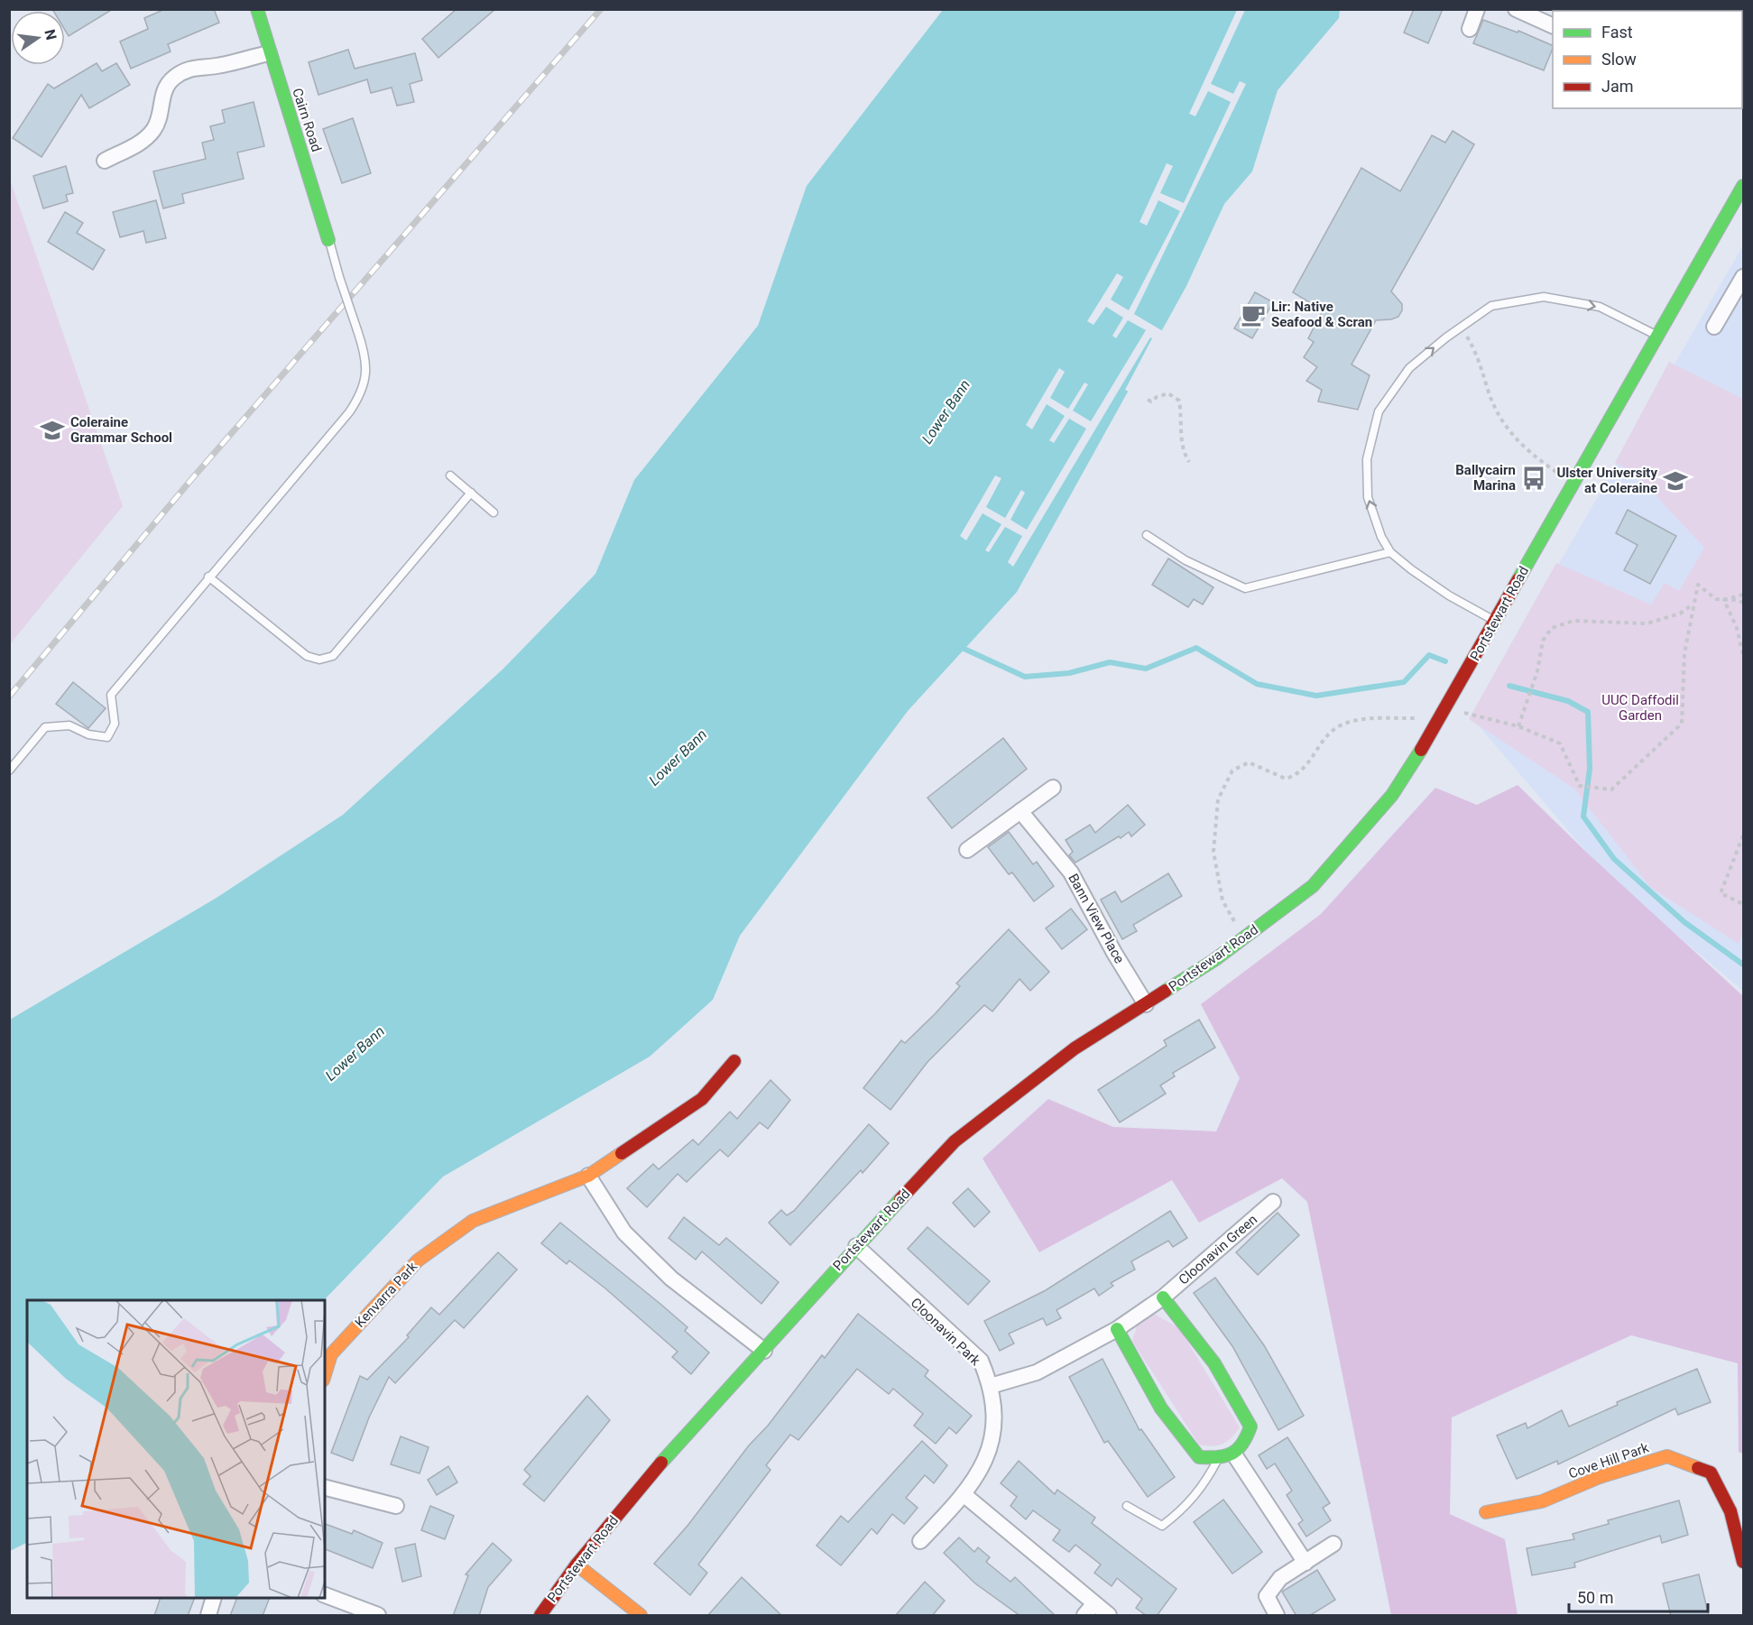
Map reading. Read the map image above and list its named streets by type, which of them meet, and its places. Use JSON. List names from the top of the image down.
{
  "streets": {
    "main road": [
      "Cairn Road",
      "Portstewart Road",
      "Kenvarra Park",
      "Cove Hill Park"
    ],
    "street": ["Bann View Place", "Cloonavin Green", "Cloonavin Park"]
  },
  "crossings": [
    ["Portstewart Road", "Bann View Place"],
    ["Portstewart Road", "Cloonavin Park"],
    ["Cloonavin Green", "Cloonavin Park"]
  ],
  "water": ["Lower Bann"],
  "parks": ["UUC Daffodil Garden"],
  "places": {
    "cafe": ["Lir: Native Seafood & Scran"],
    "school or university": ["Coleraine Grammar School", "Ulster University at Coleraine"],
    "bus stop": ["Ballycairn Marina"]
  },
  "legend": ["Fast", "Slow", "Jam"],
  "scale_bar": "50 m",
  "north": "right"
}
